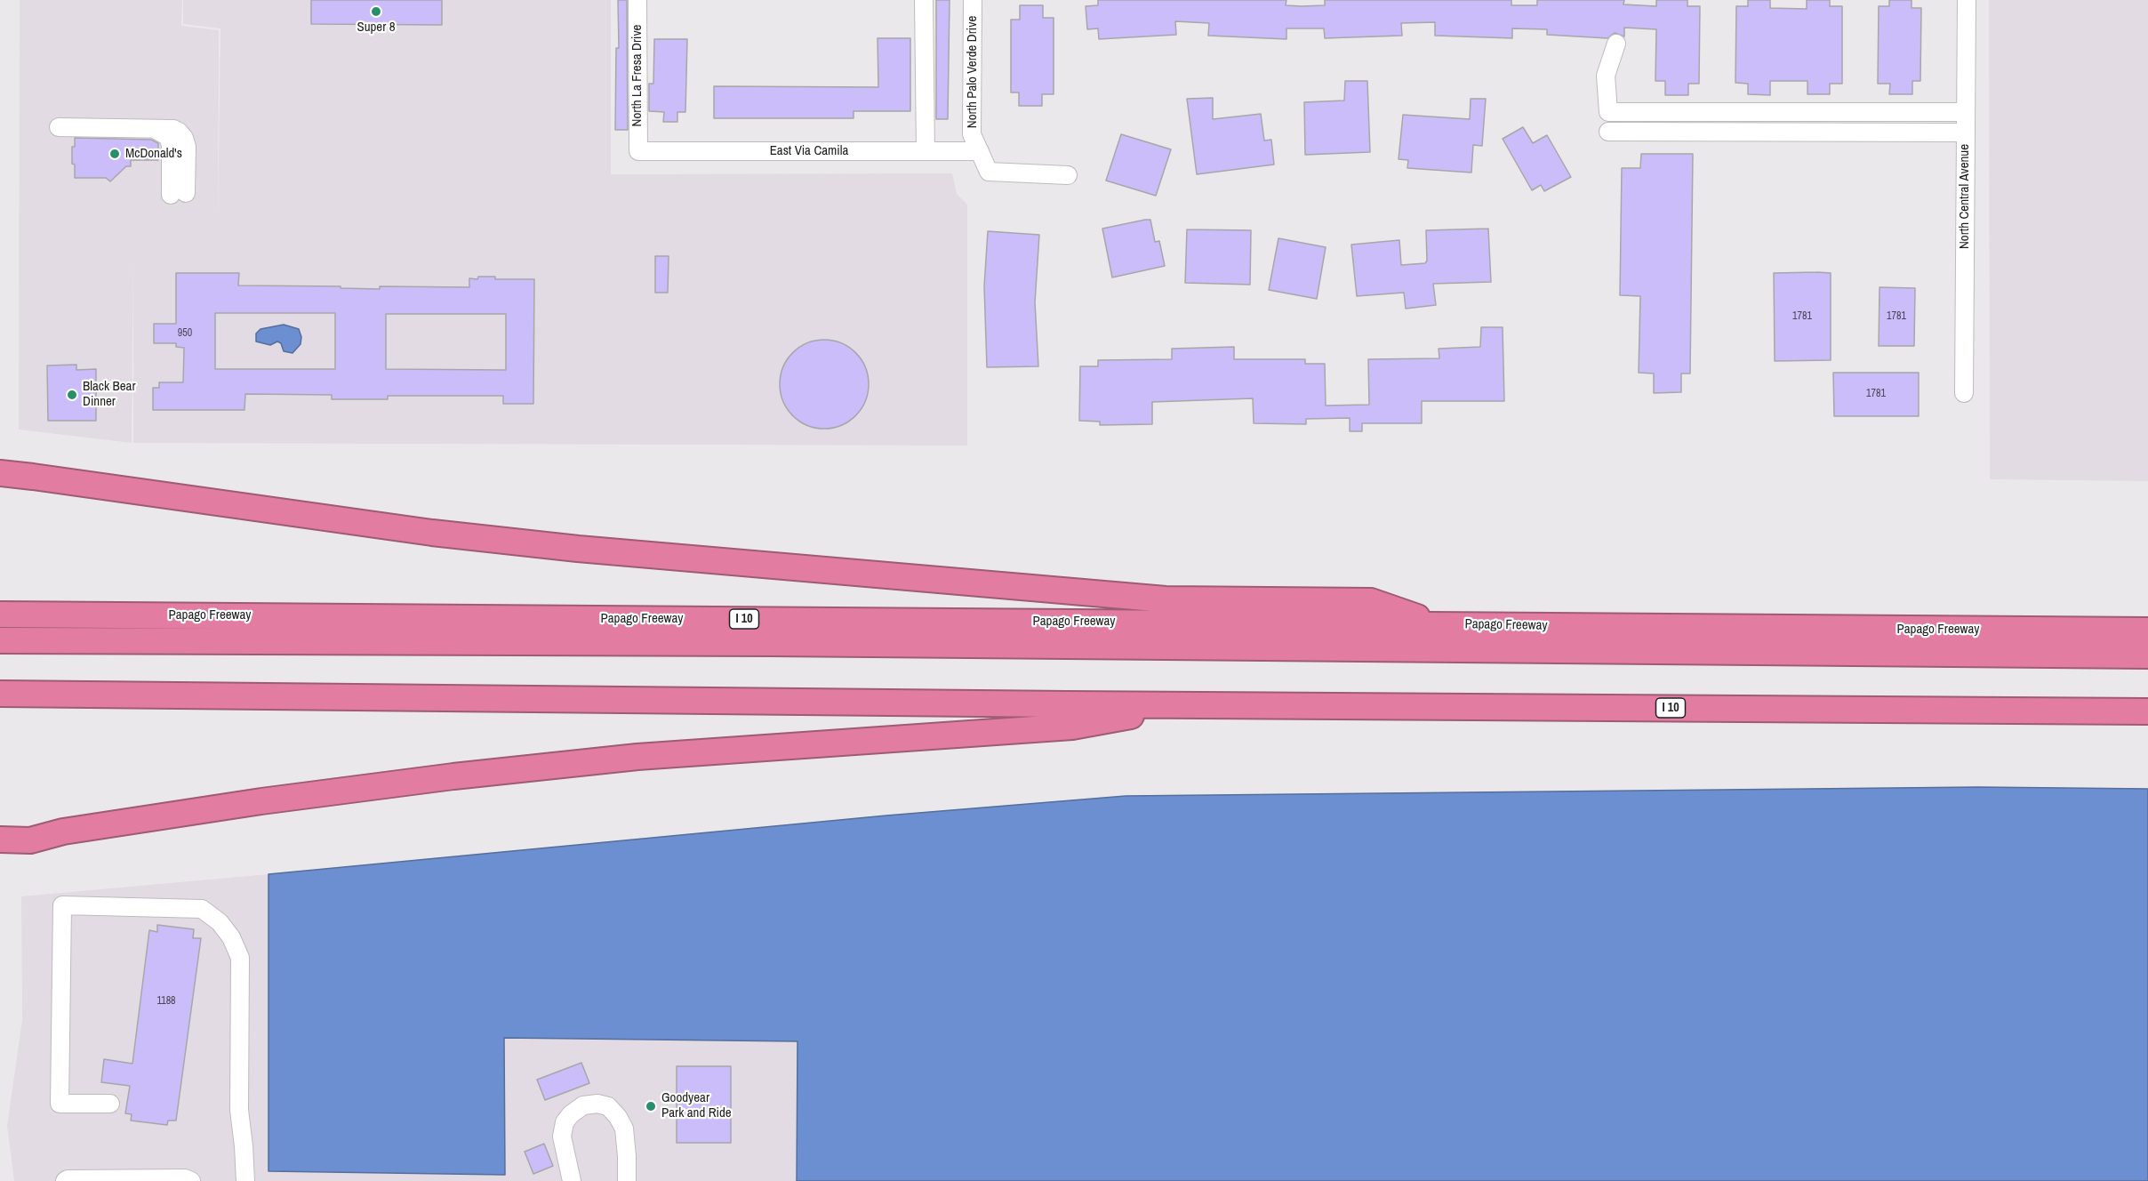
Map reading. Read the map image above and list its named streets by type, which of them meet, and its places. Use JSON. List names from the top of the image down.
{
  "streets": {
    "highway": ["Papago Freeway", "I 10"],
    "street": [
      "North Palo Verde Drive",
      "North La Fresa Drive",
      "East Via Camila",
      "North Central Avenue"
    ]
  },
  "crossings": [
    ["North Palo Verde Drive", "East Via Camila"],
    ["North La Fresa Drive", "East Via Camila"]
  ],
  "places": [
    "Super 8",
    "McDonald's",
    "Black Bear Dinner",
    "Goodyear Park and Ride"
  ],
  "house_numbers": [
    "1781",
    "1781",
    "950",
    "1781",
    "1188"
  ]
}
